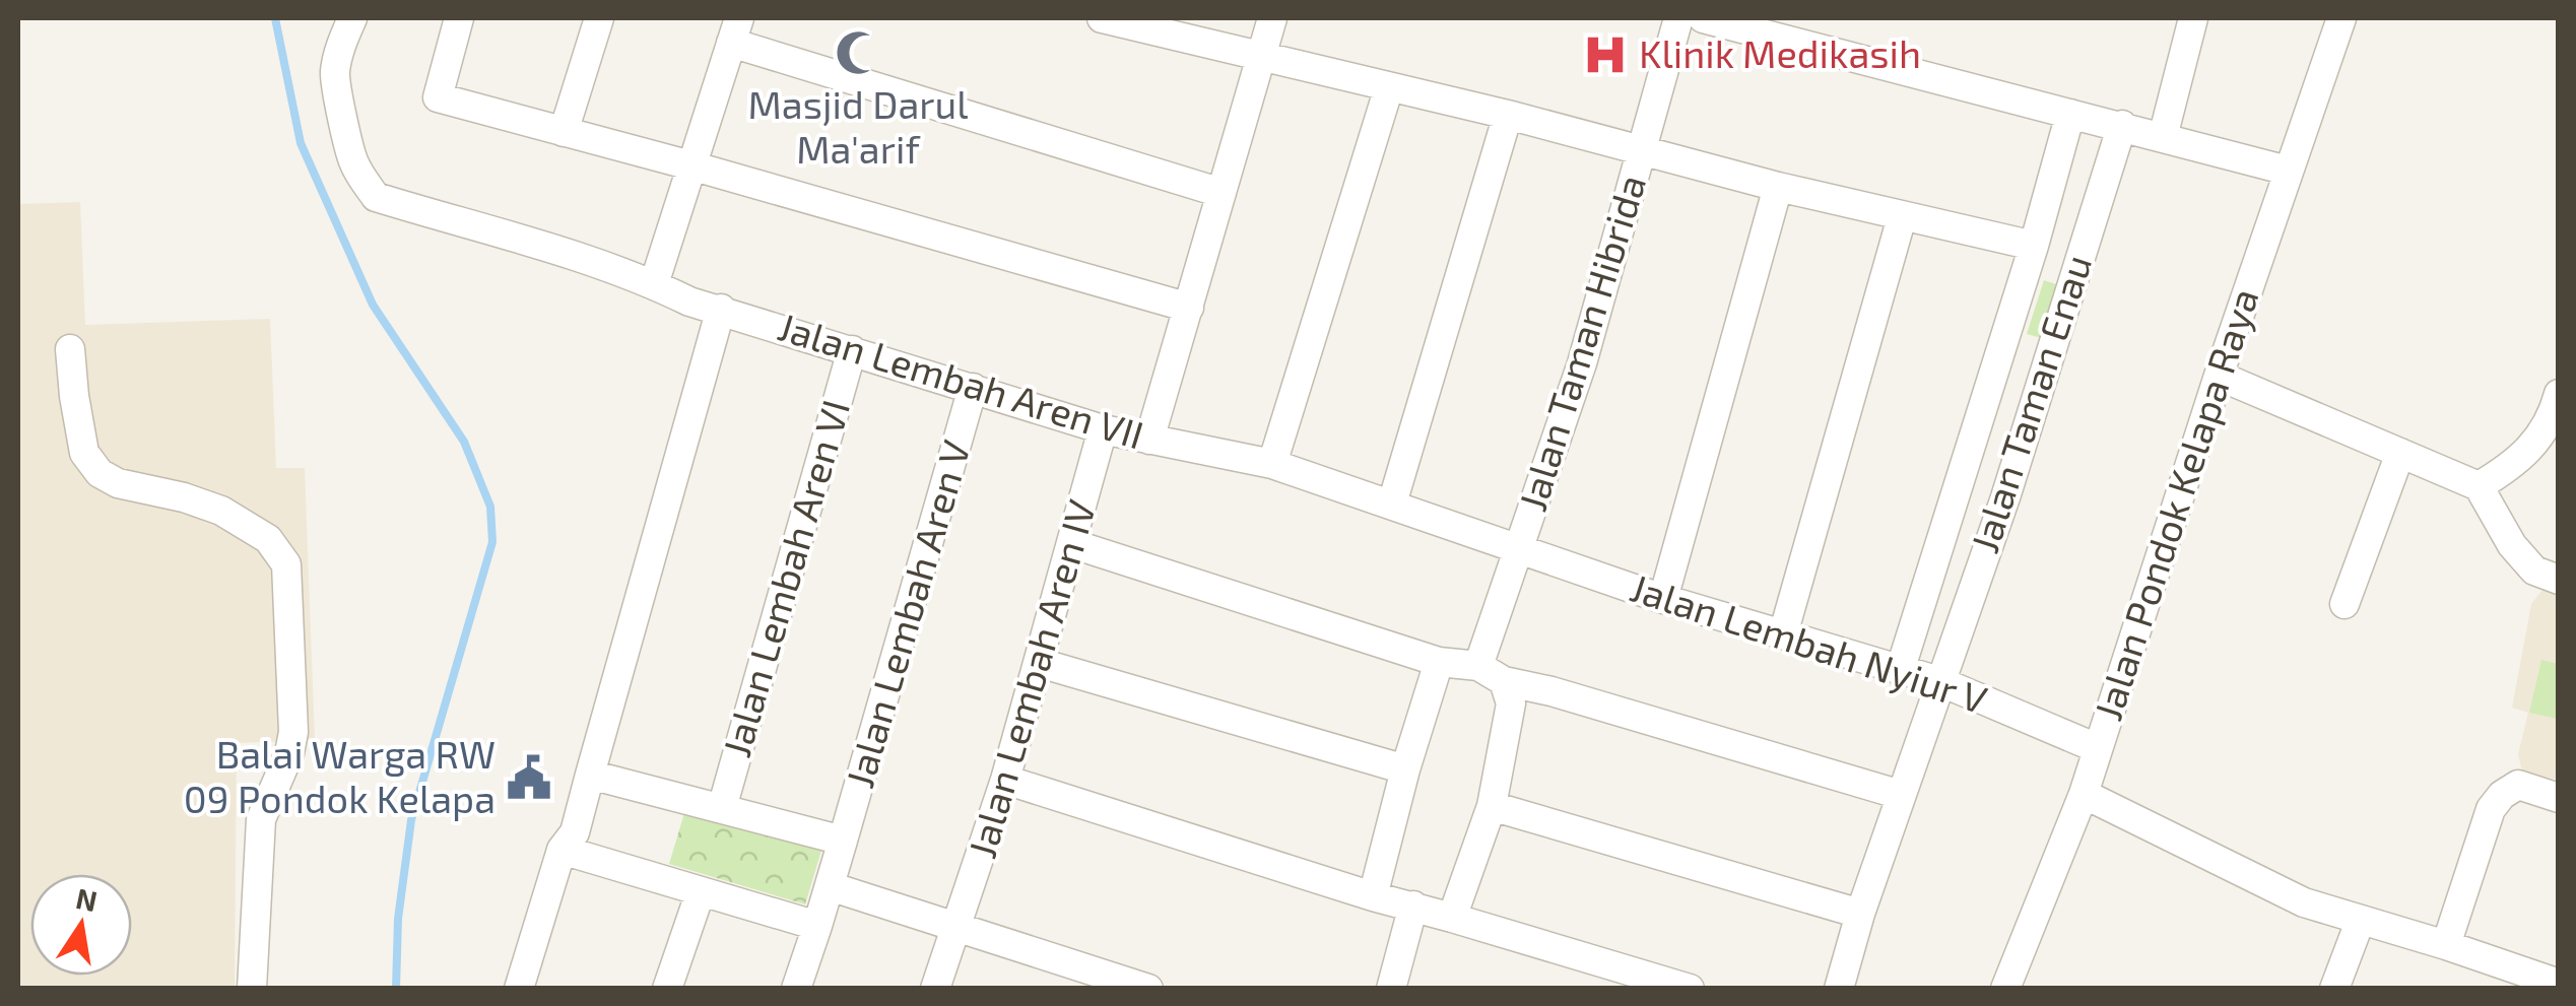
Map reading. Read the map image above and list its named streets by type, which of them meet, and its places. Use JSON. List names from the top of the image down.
{
  "streets": {
    "street": [
      "Jalan Taman Hibrida",
      "Jalan Lembah Aren VII",
      "Jalan Taman Enau",
      "Jalan Pondok Kelapa Raya",
      "Jalan Lembah Aren VI",
      "Jalan Lembah Aren V",
      "Jalan Lembah Nyiur V",
      "Jalan Lembah Aren IV"
    ]
  },
  "crossings": [
    ["Jalan Taman Hibrida", "Jalan Lembah Aren VII"],
    ["Jalan Taman Hibrida", "Jalan Lembah Nyiur V"],
    ["Jalan Lembah Aren VII", "Jalan Lembah Aren VI"],
    ["Jalan Lembah Aren VII", "Jalan Lembah Aren V"],
    ["Jalan Lembah Aren VII", "Jalan Lembah Nyiur V"],
    ["Jalan Lembah Aren VII", "Jalan Lembah Aren IV"],
    ["Jalan Taman Enau", "Jalan Lembah Nyiur V"],
    ["Jalan Pondok Kelapa Raya", "Jalan Lembah Nyiur V"]
  ],
  "places": {
    "mosque": ["Masjid Darul Ma'arif"],
    "hospital": ["Klinik Medikasih"],
    "public building": ["Balai Warga RW 09 Pondok Kelapa"]
  },
  "north": "top"
}
